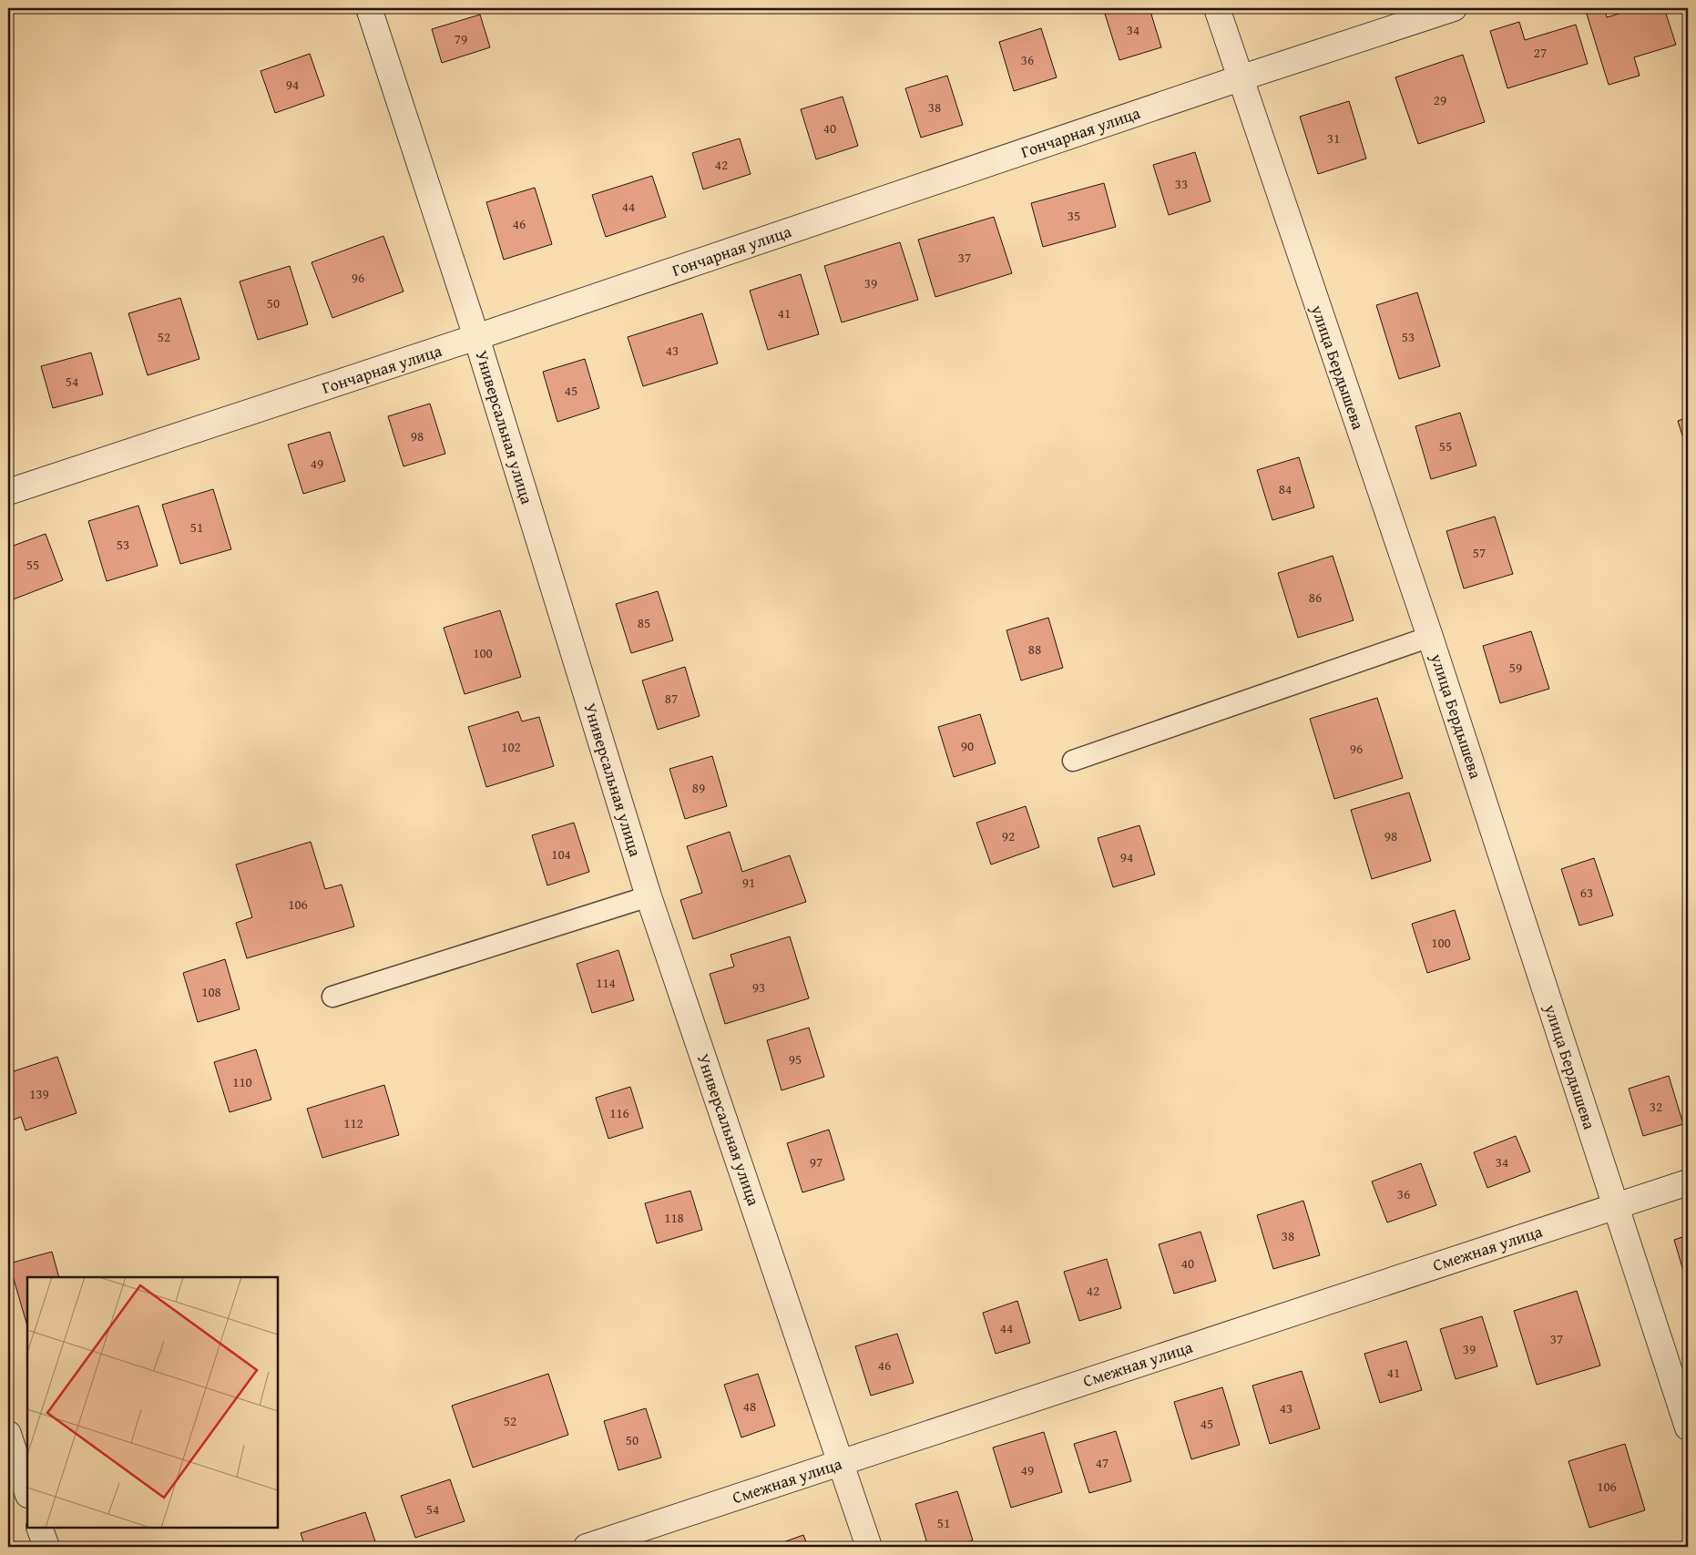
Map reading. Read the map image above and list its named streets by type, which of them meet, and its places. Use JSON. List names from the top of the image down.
{
  "streets": {
    "street": [
      "Гончарная улица",
      "улица Бердышева",
      "Универсальная улица",
      "Смежная улица"
    ]
  },
  "crossings": [
    ["Гончарная улица", "улица Бердышева"],
    ["Гончарная улица", "Универсальная улица"],
    ["улица Бердышева", "Смежная улица"],
    ["Универсальная улица", "Смежная улица"]
  ],
  "house_numbers": [
    "34",
    "79",
    "27",
    "36",
    "94",
    "29",
    "38",
    "40",
    "31",
    "42",
    "33",
    "44",
    "35",
    "46",
    "37",
    "96",
    "39",
    "50",
    "41",
    "52",
    "53",
    "43",
    "54",
    "45",
    "98",
    "55",
    "49",
    "84",
    "51",
    "53",
    "57",
    "55",
    "86",
    "85",
    "88",
    "100",
    "59",
    "87",
    "90",
    "102",
    "96",
    "89",
    "92",
    "98",
    "104",
    "94",
    "91",
    "63",
    "106",
    "100",
    "114",
    "93",
    "108",
    "95",
    "110",
    "139",
    "32",
    "116",
    "112",
    "97",
    "34",
    "36",
    "118",
    "38",
    "40",
    "42",
    "44",
    "37",
    "39",
    "46",
    "41",
    "48",
    "43",
    "52",
    "45",
    "50",
    "47",
    "49",
    "106",
    "54",
    "51"
  ]
}
